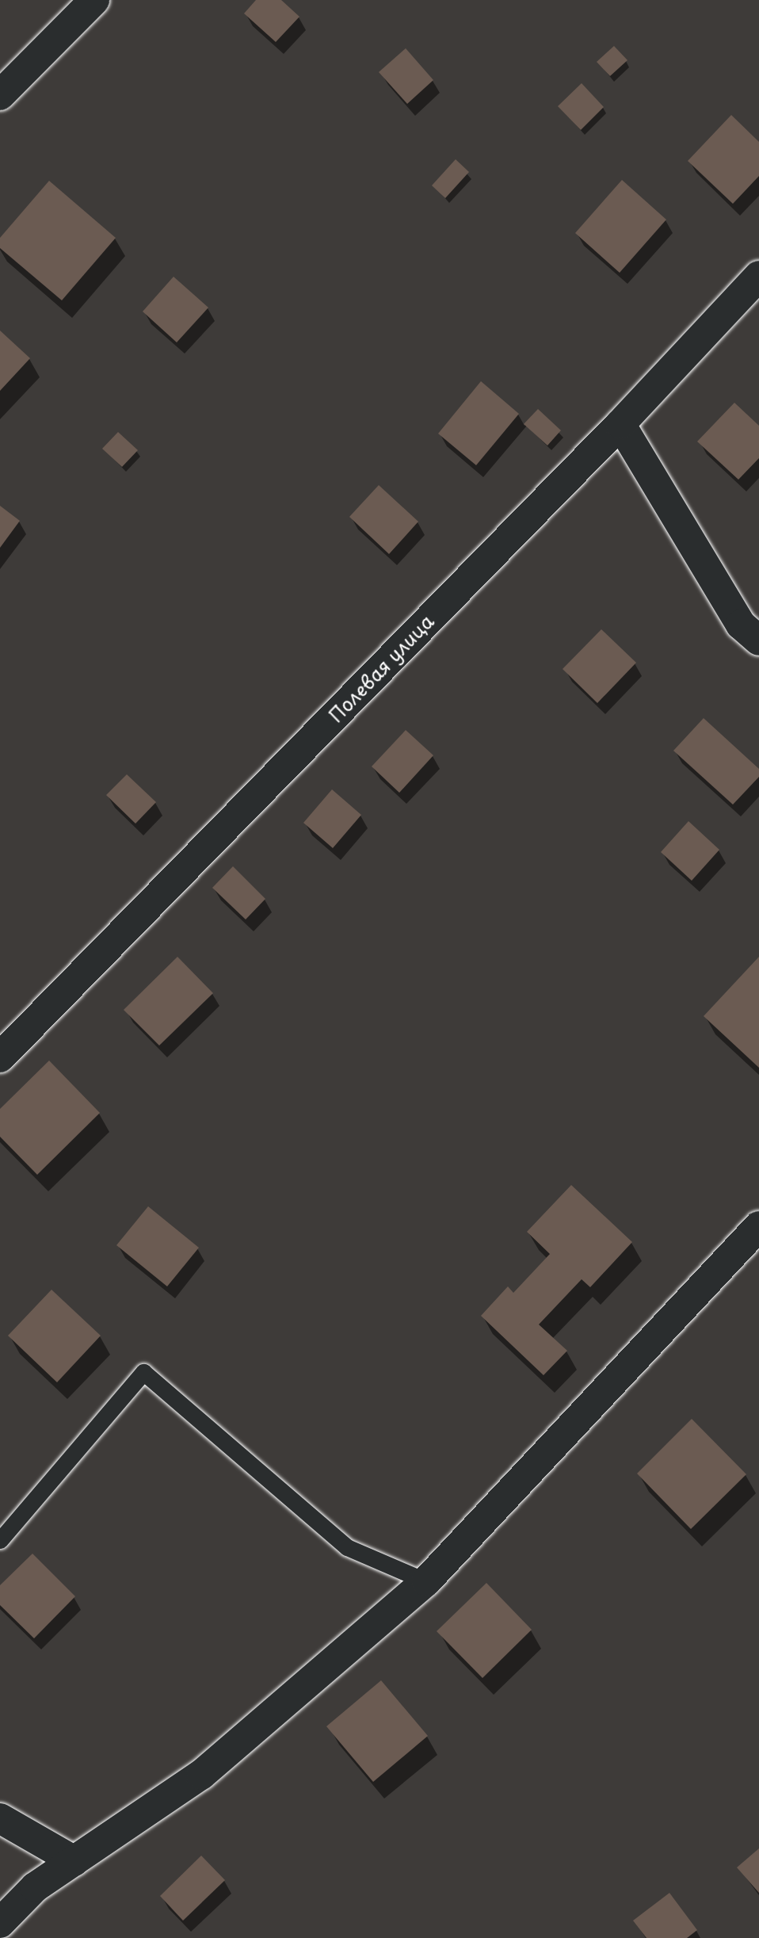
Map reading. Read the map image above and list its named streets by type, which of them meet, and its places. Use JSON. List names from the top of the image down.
{
  "streets": {
    "street": ["Полевая улица"]
  }
}
